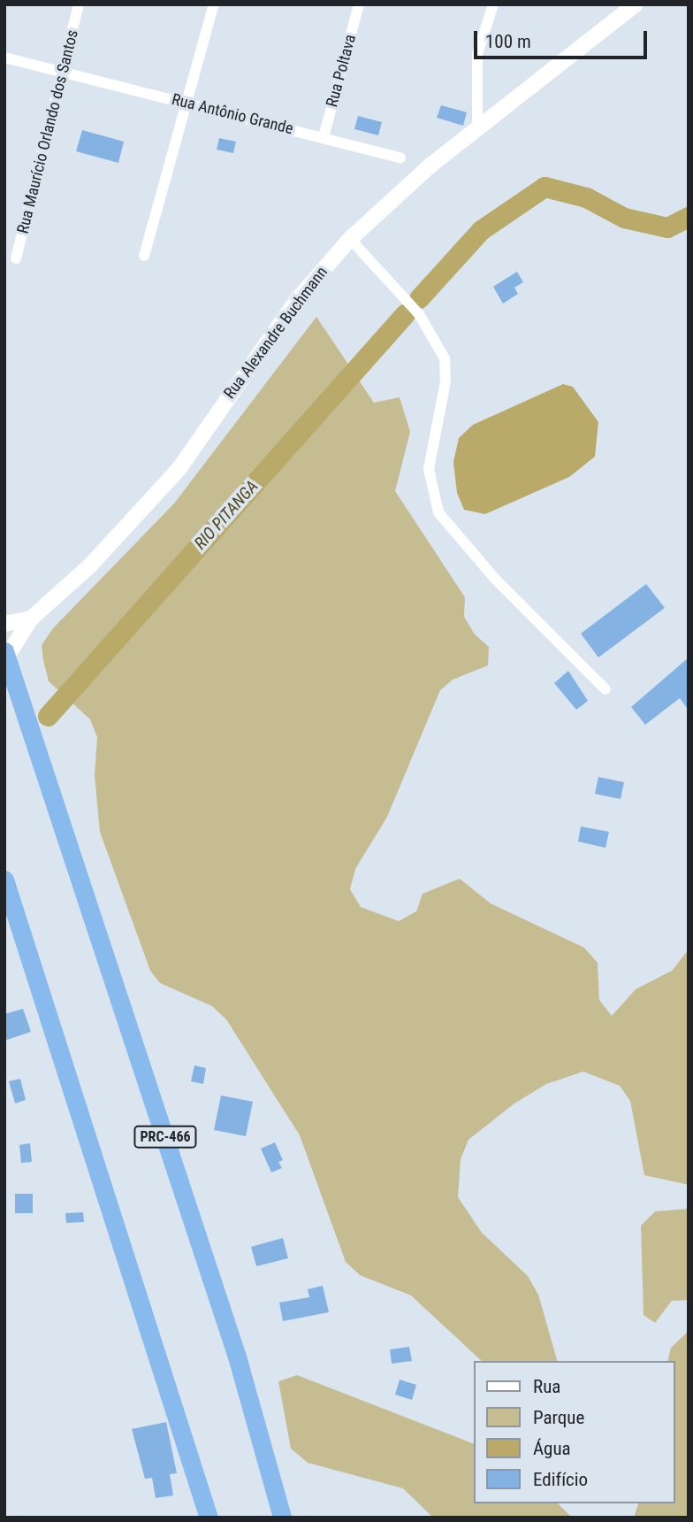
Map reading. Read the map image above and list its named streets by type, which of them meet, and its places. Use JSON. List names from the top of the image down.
{
  "streets": {
    "highway": ["PRC-466"],
    "main road": ["Rua Alexandre Buchmann"],
    "street": ["Rua Poltava", "Rua Antônio Grande", "Rua Maurício Orlando dos Santos"]
  },
  "crossings": [
    ["Rua Poltava", "Rua Antônio Grande"],
    ["Rua Antônio Grande", "Rua Maurício Orlando dos Santos"],
    ["Rua Alexandre Buchmann", "PRC-466"]
  ],
  "water": ["RIO PITANGA"],
  "legend": [
    "Rua",
    "Parque",
    "Água",
    "Edifício"
  ],
  "scale_bar": "100 m"
}
